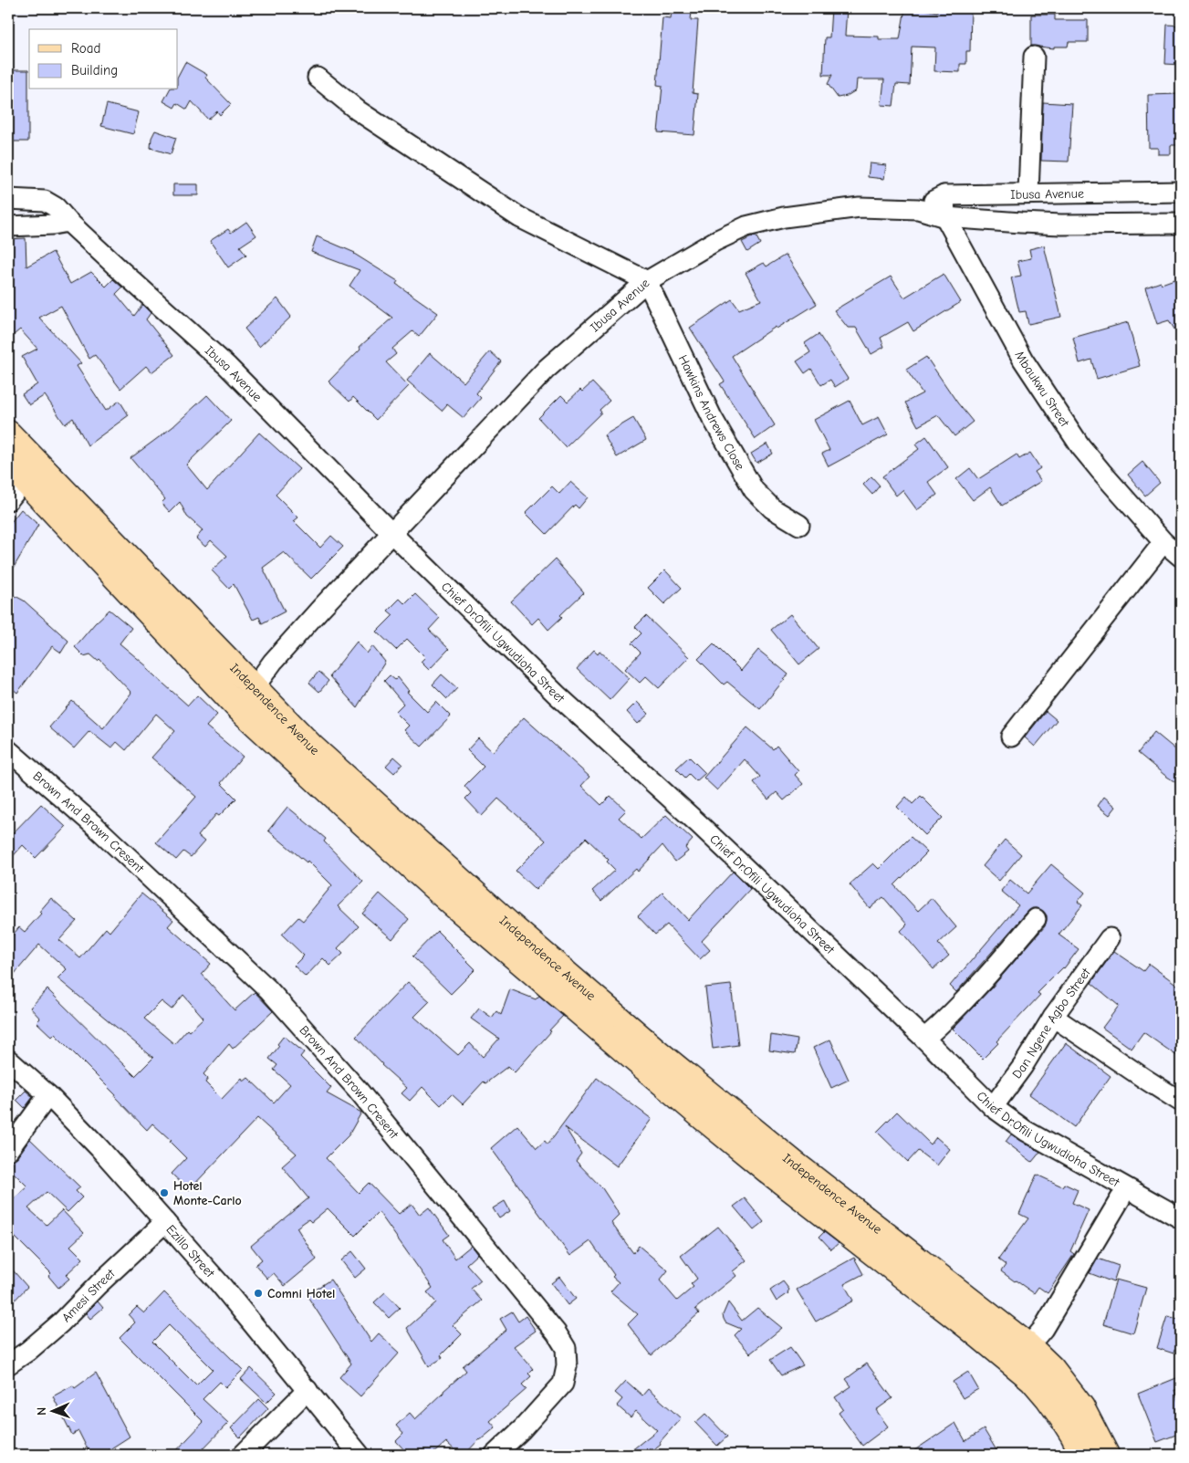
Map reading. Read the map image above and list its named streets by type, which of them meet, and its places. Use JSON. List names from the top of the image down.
{
  "streets": {
    "main road": ["Independence Avenue"],
    "street": [
      "Ibusa Avenue",
      "Mbaukwu Street",
      "Hawkins Andrews Close",
      "Chief Dr.Ofili Ugwudioha Street",
      "Brown And Brown Cresent",
      "Dan Ngene Agbo Street",
      "Ezillo Street",
      "Amesi Street"
    ]
  },
  "crossings": [
    ["Ibusa Avenue", "Mbaukwu Street"],
    ["Ibusa Avenue", "Hawkins Andrews Close"],
    ["Ibusa Avenue", "Chief Dr.Ofili Ugwudioha Street"],
    ["Ibusa Avenue", "Independence Avenue"],
    ["Chief Dr.Ofili Ugwudioha Street", "Dan Ngene Agbo Street"],
    ["Ezillo Street", "Amesi Street"]
  ],
  "places": ["Hotel Monte-Carlo", "Comni Hotel"],
  "legend": ["Road", "Building"],
  "north": "left"
}
